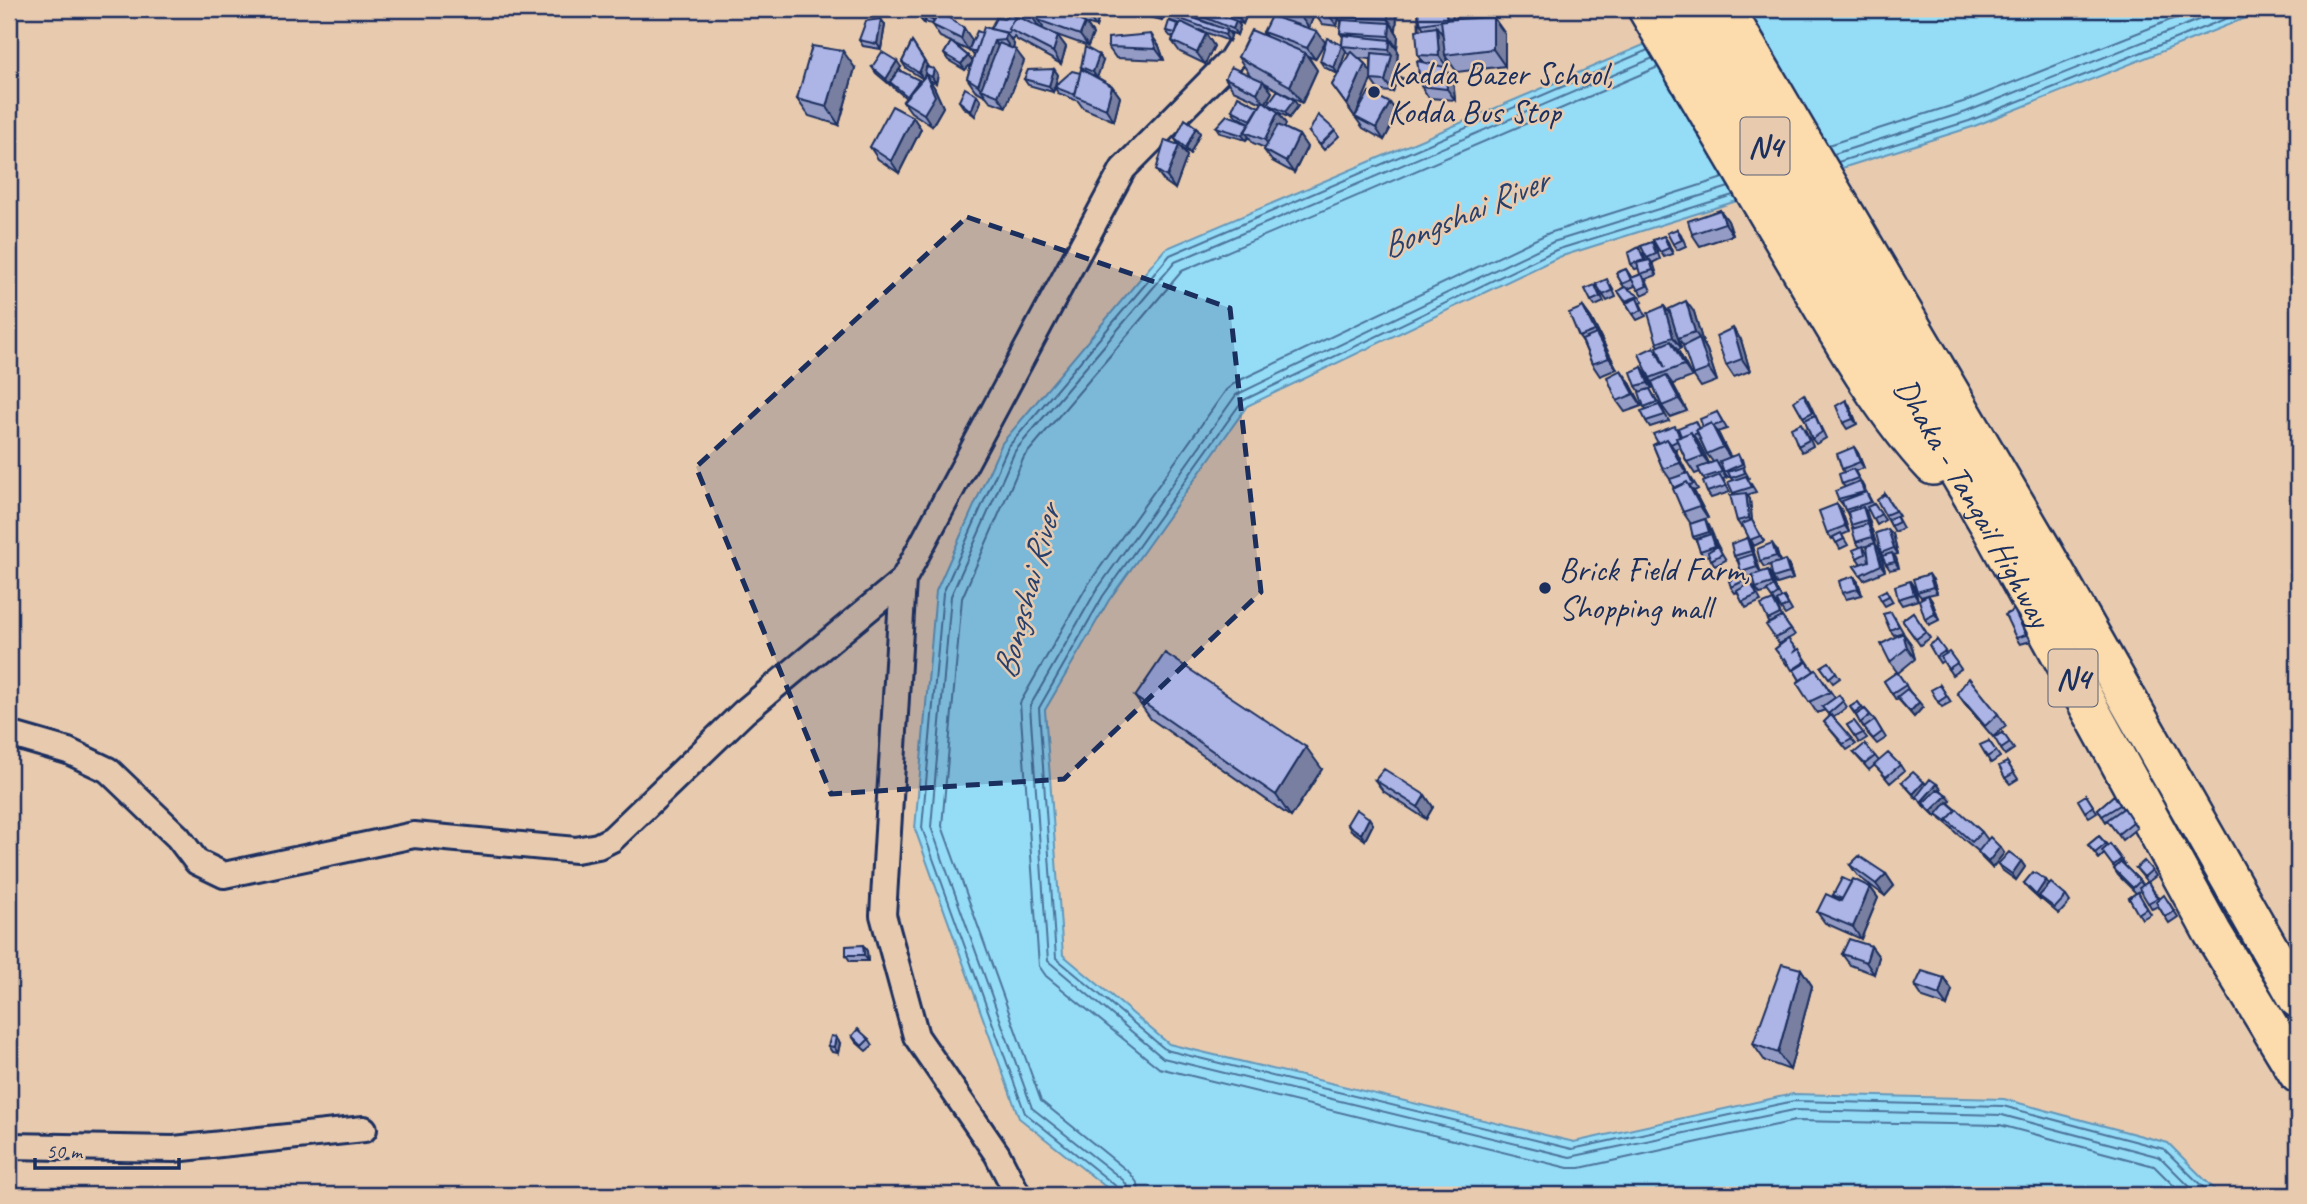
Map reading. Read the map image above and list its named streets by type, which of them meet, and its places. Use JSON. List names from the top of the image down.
{
  "streets": {
    "highway": ["N4", "Dhaka - Tangail Highway"]
  },
  "crossings": [
    ["N4", "Dhaka - Tangail Highway"]
  ],
  "water": ["Bongshai River"],
  "places": ["Kadda Bazer School, Kodda Bus Stop", "Brick Field Farm, Shopping mall"],
  "scale_bar": "50 m"
}
